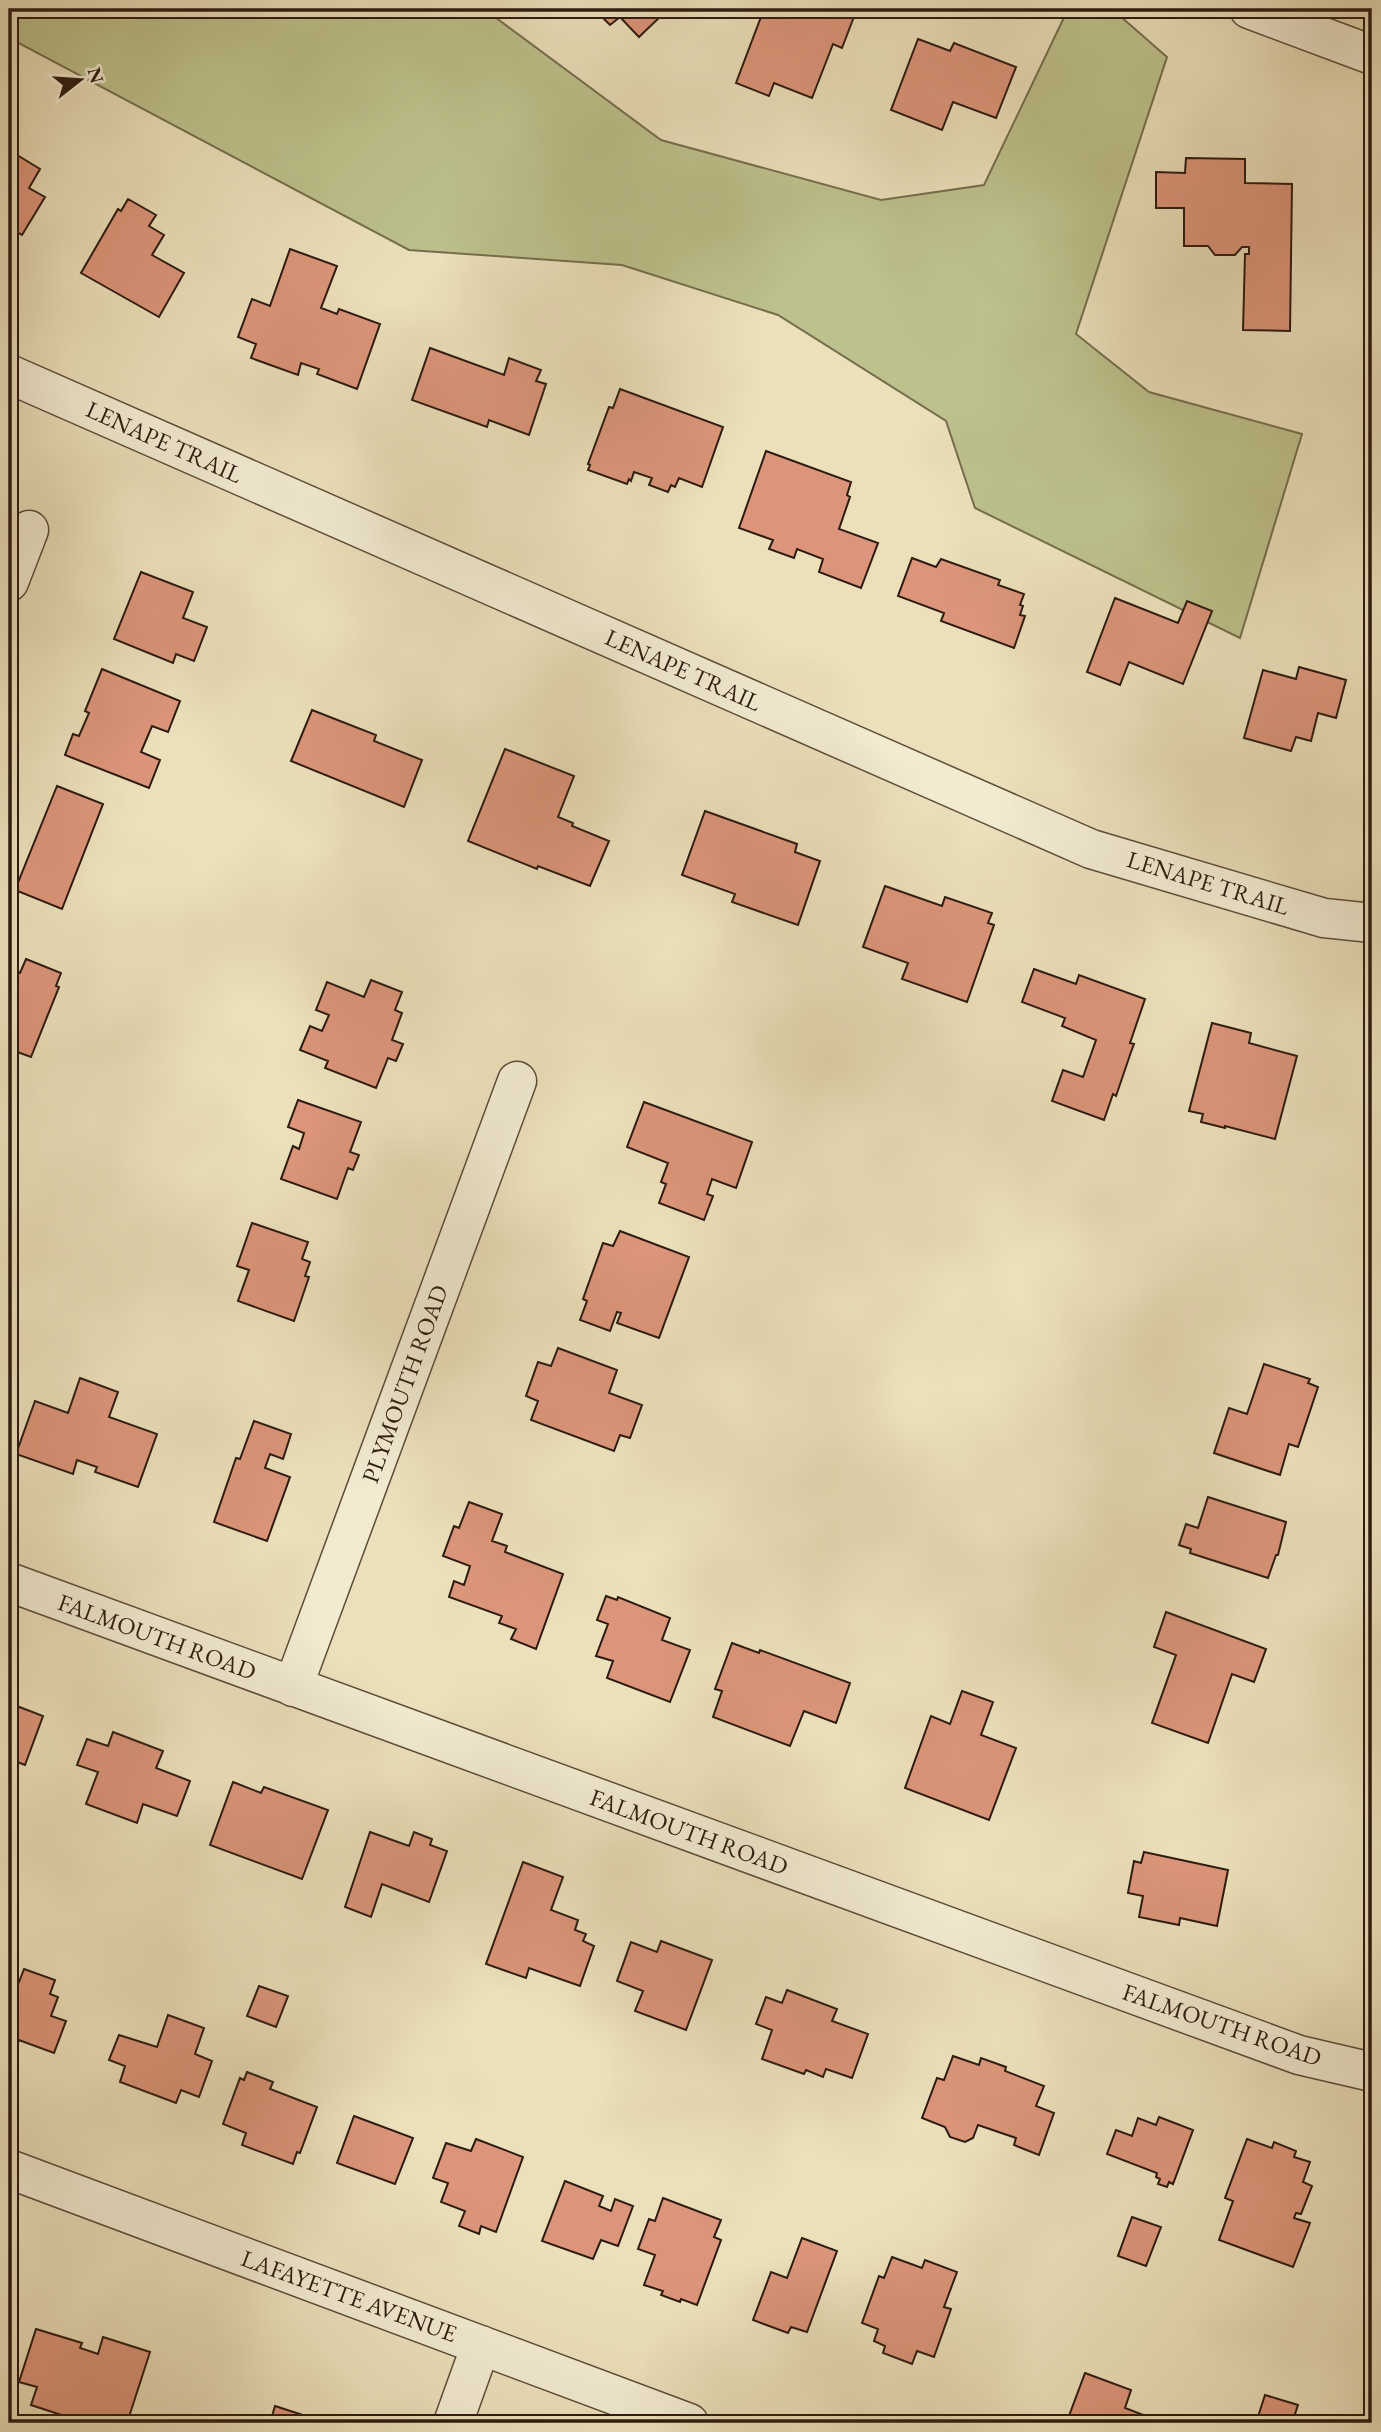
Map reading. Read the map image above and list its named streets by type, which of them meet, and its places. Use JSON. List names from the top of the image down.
{
  "streets": {
    "street": [
      "LENAPE TRAIL",
      "PLYMOUTH ROAD",
      "FALMOUTH ROAD",
      "LAFAYETTE AVENUE"
    ]
  },
  "crossings": [
    ["PLYMOUTH ROAD", "FALMOUTH ROAD"]
  ],
  "north": "right"
}
